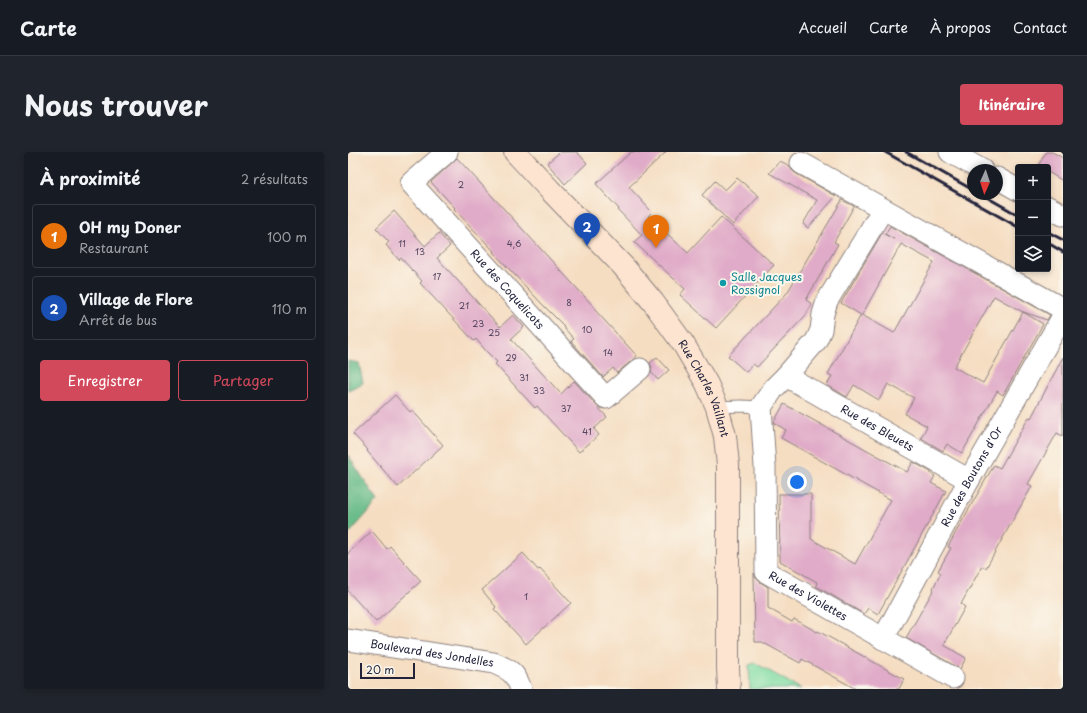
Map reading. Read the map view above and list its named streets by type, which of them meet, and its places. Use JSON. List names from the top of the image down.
{
  "streets": {
    "main road": ["Rue Charles Vaillant"],
    "street": [
      "Rue des Coquelicots",
      "Rue des Bleuets",
      "Rue des Boutons d'Or",
      "Rue des Violettes",
      "Boulevard des Jondelles"
    ]
  },
  "crossings": [
    ["Rue des Bleuets", "Rue des Boutons d'Or"],
    ["Rue des Boutons d'Or", "Rue des Violettes"]
  ],
  "places": ["Salle Jacques Rossignol"],
  "house_numbers": [
    "2",
    "11",
    "4,6",
    "13",
    "17",
    "8",
    "21",
    "23",
    "10",
    "25",
    "14",
    "29",
    "31",
    "33",
    "37",
    "41",
    "1"
  ],
  "scale_bar": "20 m",
  "north": "bottom",
  "page": {
    "header": "Carte",
    "nav": [
      "Accueil",
      "Carte",
      "À propos",
      "Contact"
    ],
    "title": "Nous trouver",
    "buttons": [
      "Itinéraire",
      ["Enregistrer", "Partager"]
    ],
    "heading": ["À proximité", "2 résultats"],
    "map_buttons": ["+", "−"],
    "list": [
      {
        "mark": "1",
        "name": "OH my Doner",
        "note": "Restaurant",
        "value": "100 m"
      },
      {
        "mark": "2",
        "name": "Village de Flore",
        "note": "Arrêt de bus",
        "value": "110 m"
      }
    ],
    "pins": ["2", "1"],
    "scale": "20 m"
  }
}
